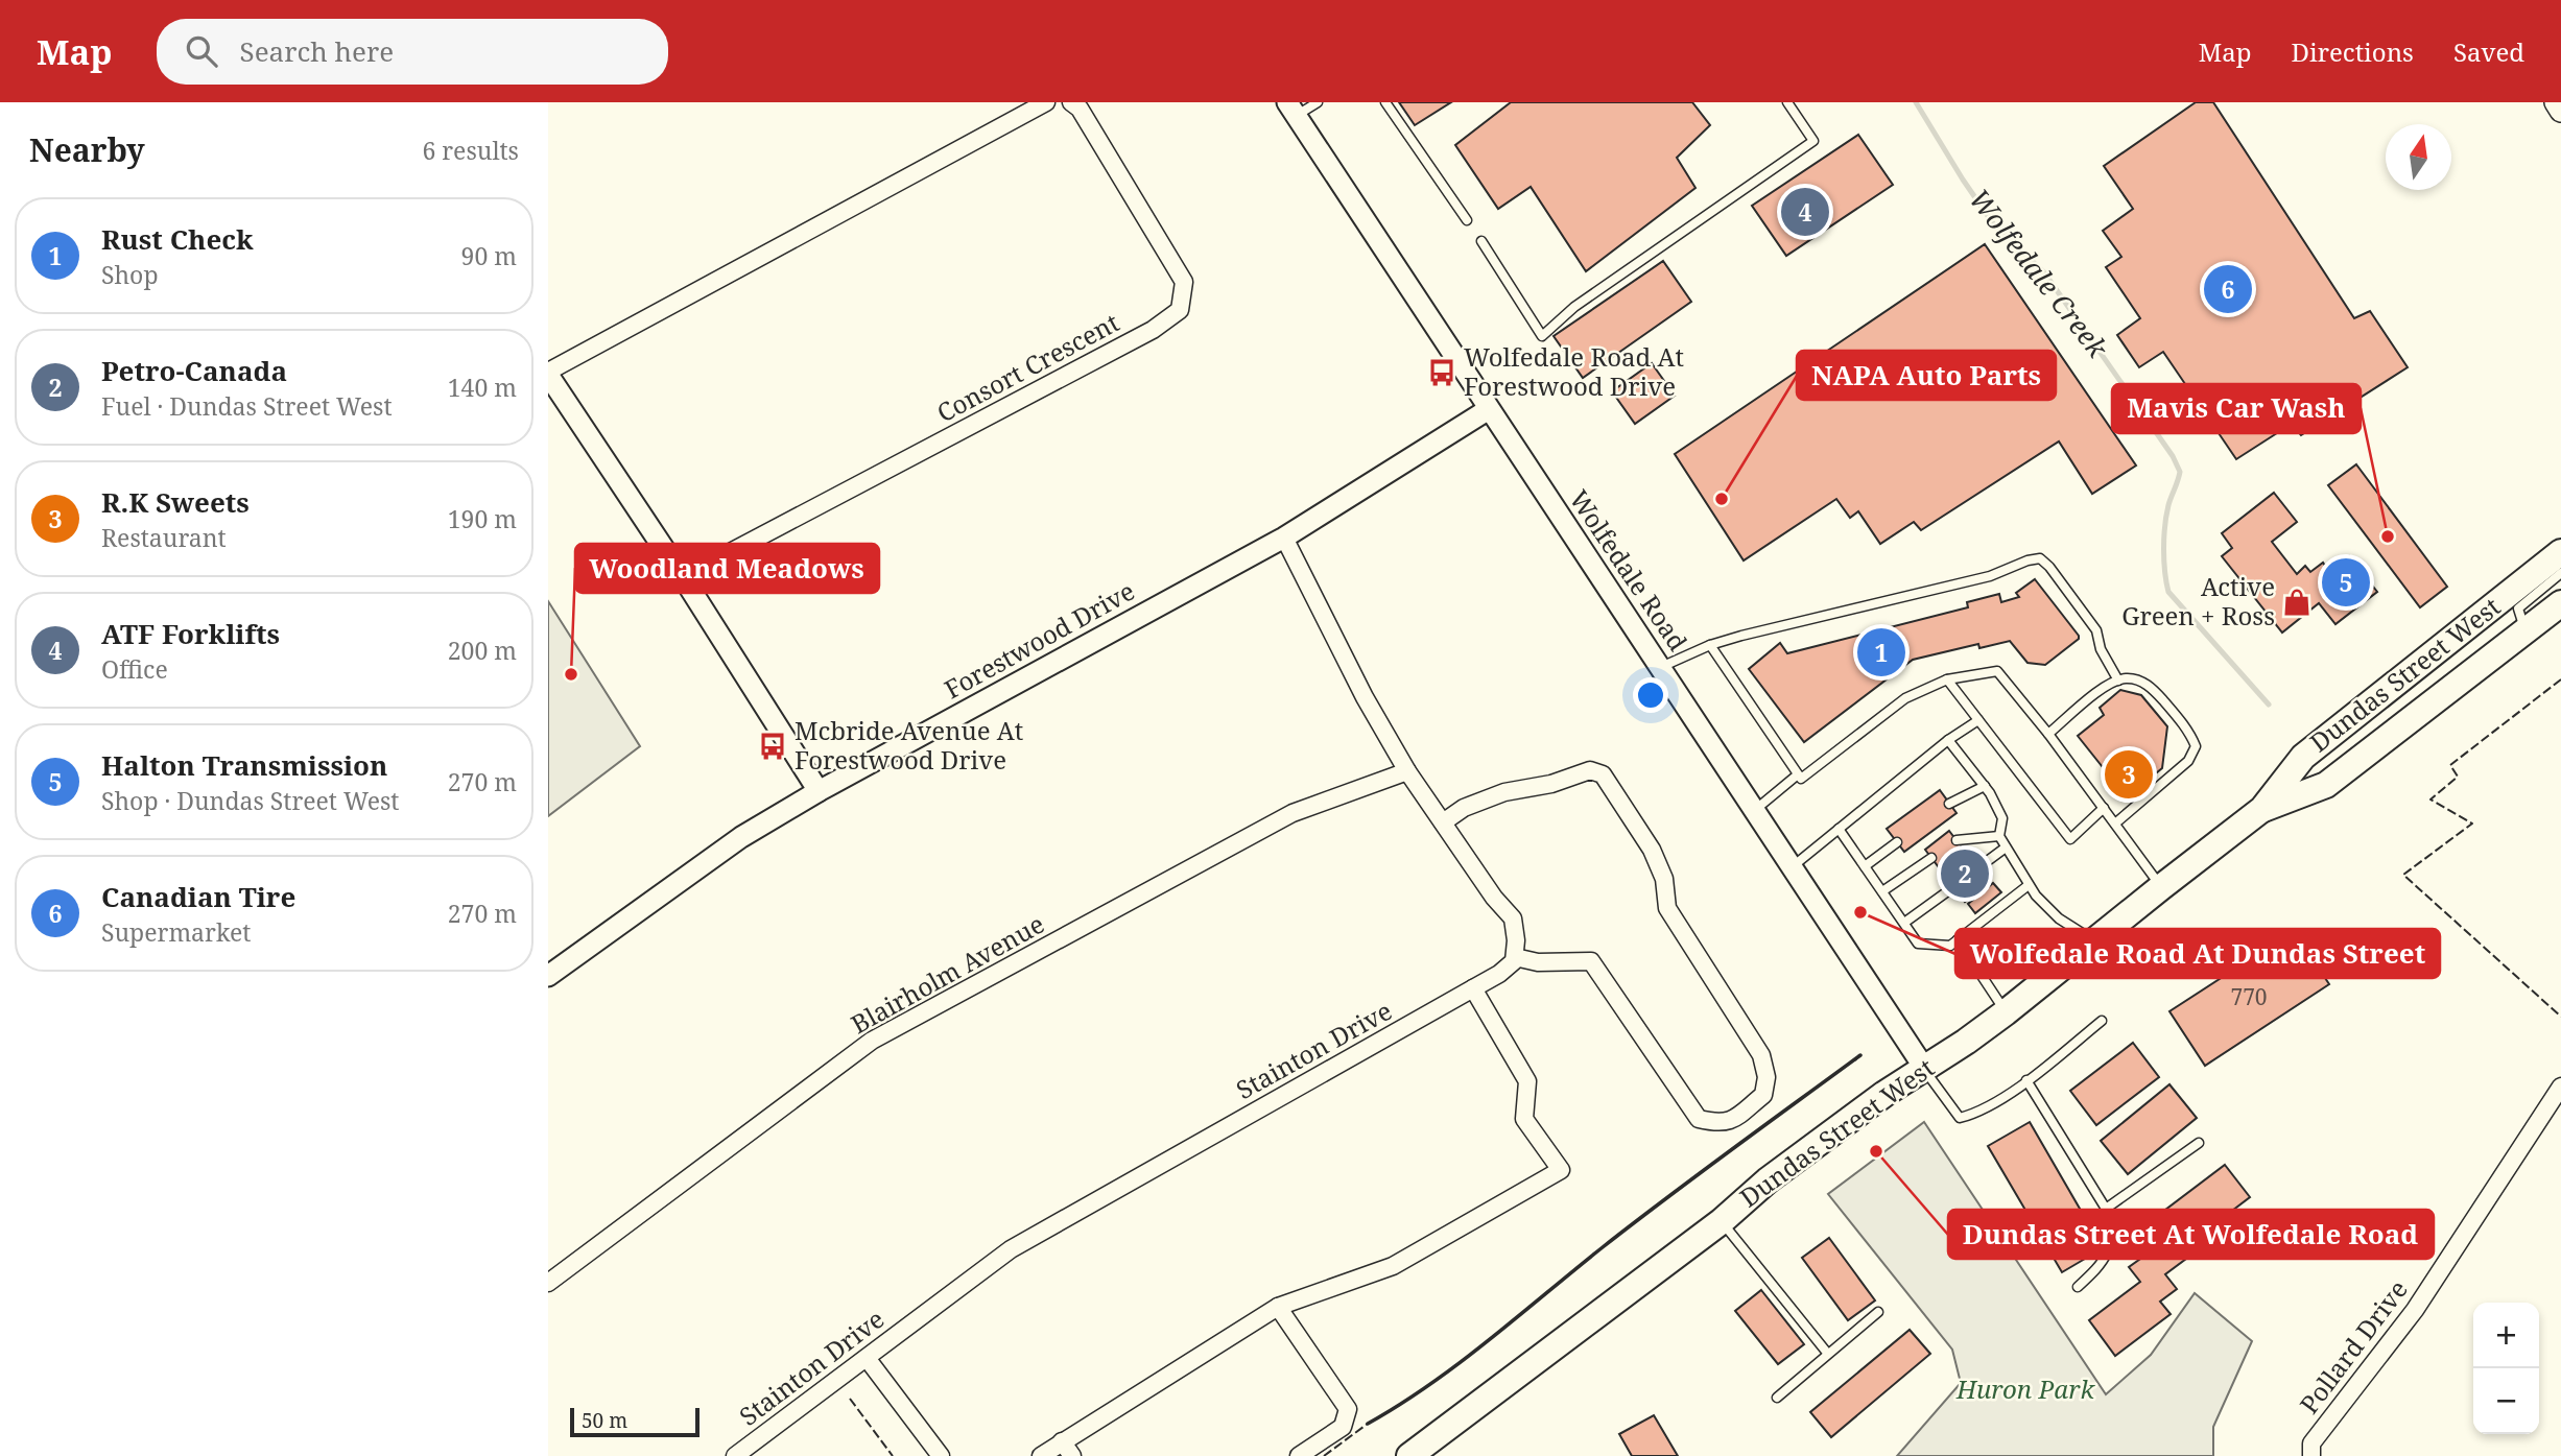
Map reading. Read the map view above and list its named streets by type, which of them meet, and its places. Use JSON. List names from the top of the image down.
{
  "streets": {
    "main road": ["Dundas Street West"],
    "street": [
      "Consort Crescent",
      "Wolfedale Road",
      "Forestwood Drive",
      "Blairholm Avenue",
      "Stainton Drive",
      "Pollard Drive"
    ]
  },
  "crossings": [
    ["Wolfedale Road", "Forestwood Drive"],
    ["Wolfedale Road", "Dundas Street West"]
  ],
  "water": ["Wolfedale Creek"],
  "parks": ["Huron Park"],
  "places": {
    "bus stop": ["Wolfedale Road At Forestwood Drive", "Mcbride Avenue At Forestwood Drive"],
    "other": [
      "NAPA Auto Parts",
      "Mavis Car Wash",
      "Woodland Meadows",
      "Wolfedale Road At Dundas Street",
      "Dundas Street At Wolfedale Road"
    ],
    "shop": ["Active Green + Ross"]
  },
  "house_numbers": ["770"],
  "scale_bar": "50 m",
  "north": "top",
  "page": {
    "header": "Map",
    "search": "Search here",
    "nav": ["Map", "Directions", "Saved"],
    "heading": ["Nearby", "6 results"],
    "pins": [
      "4",
      "6",
      "5",
      "1",
      "3",
      "2"
    ],
    "list": [
      {
        "mark": "1",
        "name": "Rust Check",
        "note": "Shop",
        "value": "90 m"
      },
      {
        "mark": "2",
        "name": "Petro-Canada",
        "note": "Fuel · Dundas Street West",
        "value": "140 m"
      },
      {
        "mark": "3",
        "name": "R.K Sweets",
        "note": "Restaurant",
        "value": "190 m"
      },
      {
        "mark": "4",
        "name": "ATF Forklifts",
        "note": "Office",
        "value": "200 m"
      },
      {
        "mark": "5",
        "name": "Halton Transmission",
        "note": "Shop · Dundas Street West",
        "value": "270 m"
      },
      {
        "mark": "6",
        "name": "Canadian Tire",
        "note": "Supermarket",
        "value": "270 m"
      }
    ],
    "map_buttons": ["+", "−"],
    "scale": "50 m"
  }
}
